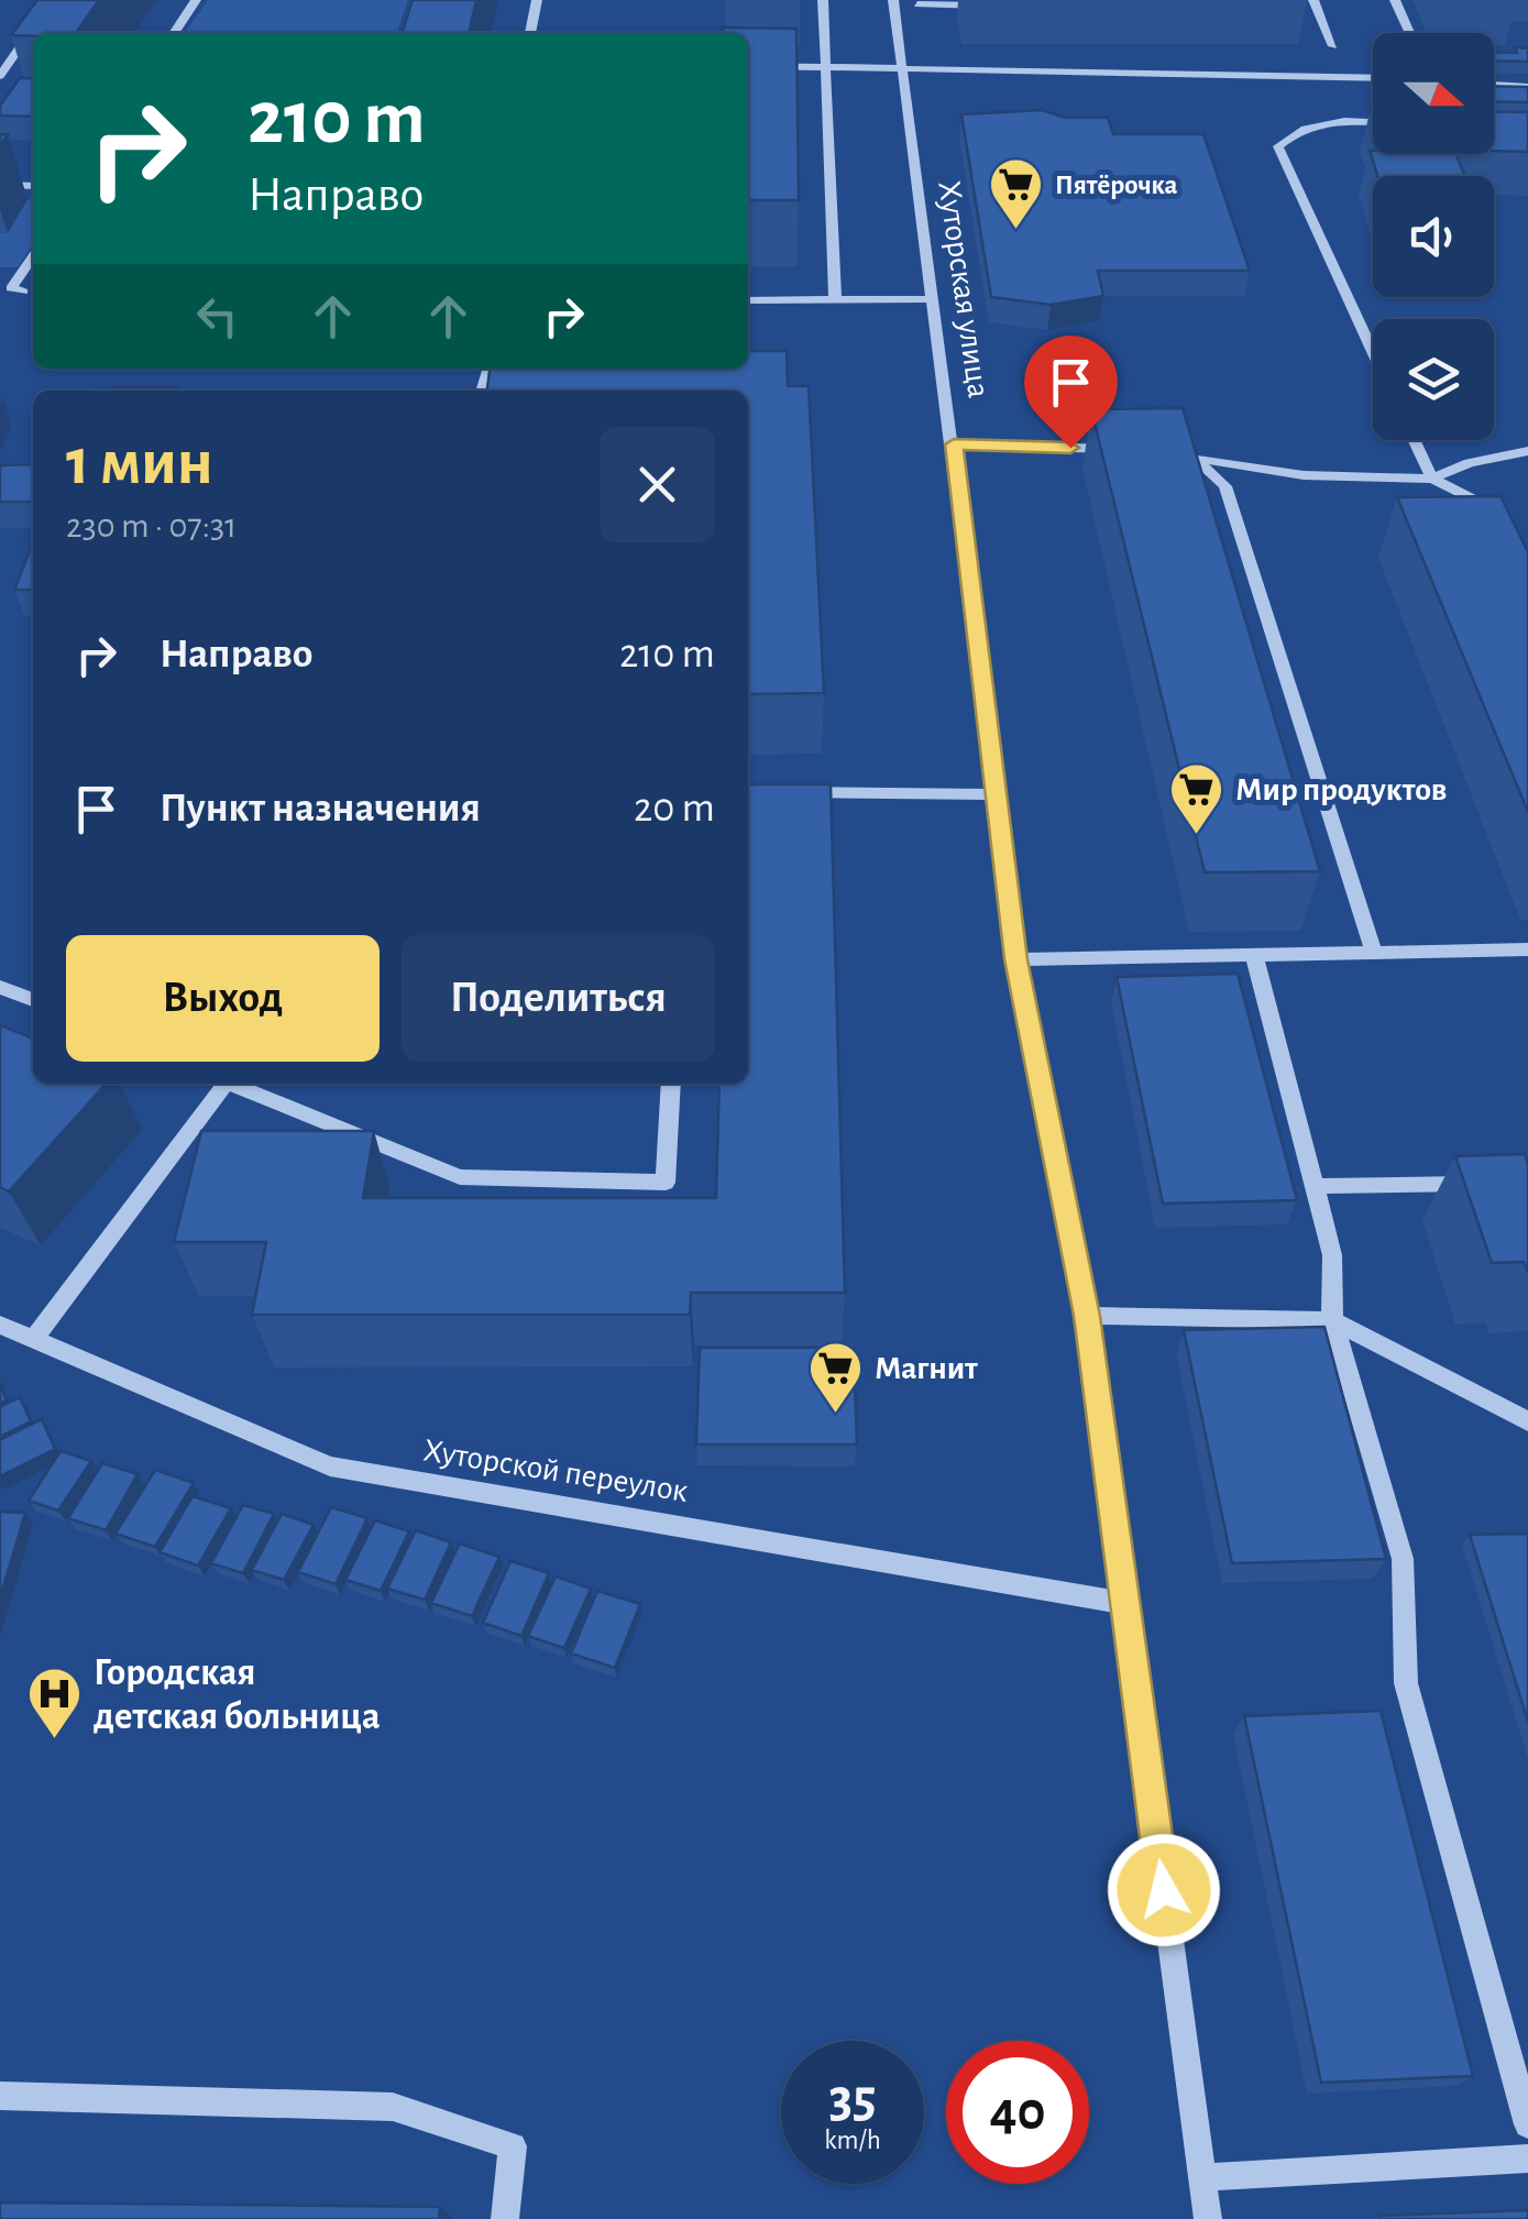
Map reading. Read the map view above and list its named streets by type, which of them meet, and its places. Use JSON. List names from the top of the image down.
{
  "streets": {
    "street": ["Хуторская улица", "Хуторской переулок"]
  },
  "crossings": [
    ["Хуторская улица", "Хуторской переулок"]
  ],
  "places": {
    "supermarket": ["Пятёрочка", "Мир продуктов", "Магнит"],
    "hospital": ["Городская детская больница"]
  },
  "north": "right",
  "page": {
    "turn": ["210 m", "Направо"],
    "heading": ["1 мин", "230 m · 07:31"],
    "list": [
      {
        "name": "Направо",
        "value": "210 m"
      },
      {
        "name": "Пункт назначения",
        "value": "20 m"
      }
    ],
    "buttons": ["Выход", "Поделиться"],
    "speed": "35 km/h",
    "limit": "40"
  }
}
